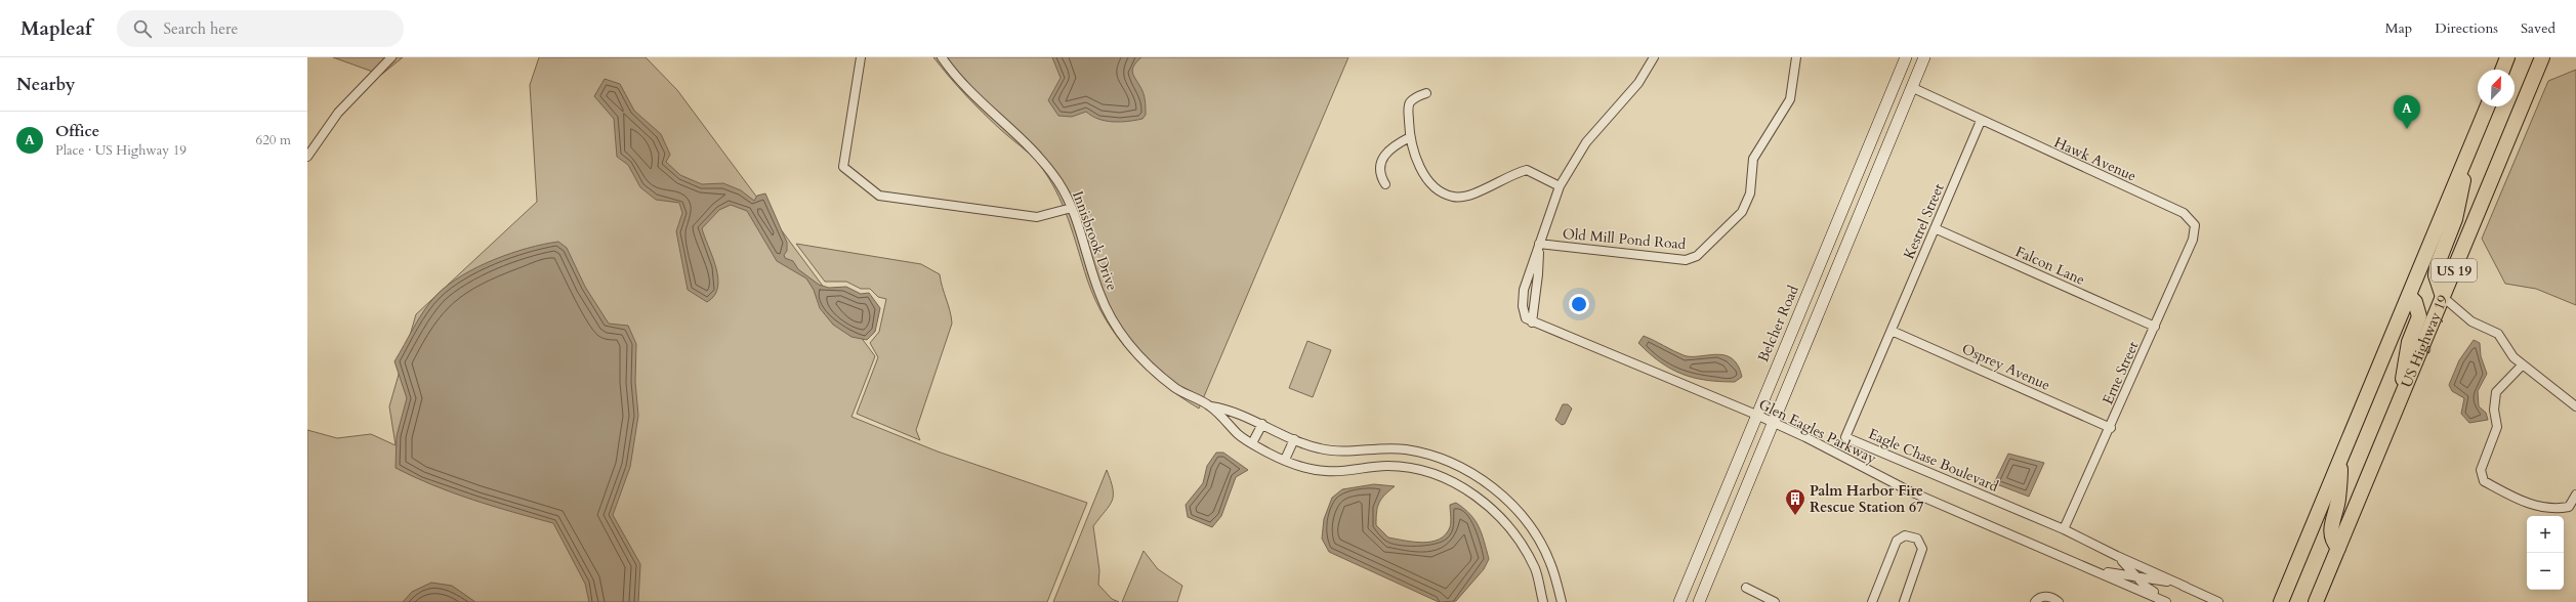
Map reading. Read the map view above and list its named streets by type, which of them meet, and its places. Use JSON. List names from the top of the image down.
{
  "streets": {
    "highway": ["US 19", "US Highway 19"],
    "main road": ["Belcher Road"],
    "street": [
      "Hawk Avenue",
      "Kestrel Street",
      "Old Mill Pond Road",
      "Innisbrook Drive",
      "Falcon Lane",
      "Osprey Avenue",
      "Erne Street",
      "Glen Eagles Parkway",
      "Eagle Chase Boulevard"
    ]
  },
  "crossings": [
    ["Hawk Avenue", "Kestrel Street"],
    ["Hawk Avenue", "Erne Street"],
    ["Kestrel Street", "Falcon Lane"],
    ["Kestrel Street", "Osprey Avenue"],
    ["Kestrel Street", "Eagle Chase Boulevard"],
    ["Falcon Lane", "Erne Street"],
    ["Belcher Road", "Glen Eagles Parkway"],
    ["Osprey Avenue", "Erne Street"],
    ["Osprey Avenue", "Eagle Chase Boulevard"],
    ["Erne Street", "Eagle Chase Boulevard"],
    ["Glen Eagles Parkway", "Eagle Chase Boulevard"]
  ],
  "places": {
    "building": ["Palm Harbor Fire Rescue Station 67"]
  },
  "north": "top right",
  "page": {
    "header": "Mapleaf",
    "search": "Search here",
    "nav": ["Map", "Directions", "Saved"],
    "heading": "Nearby",
    "pins": "A",
    "list": [
      {
        "mark": "A",
        "name": "Office",
        "note": "Place · US Highway 19",
        "value": "620 m"
      }
    ],
    "map_buttons": ["+", "−"]
  }
}
